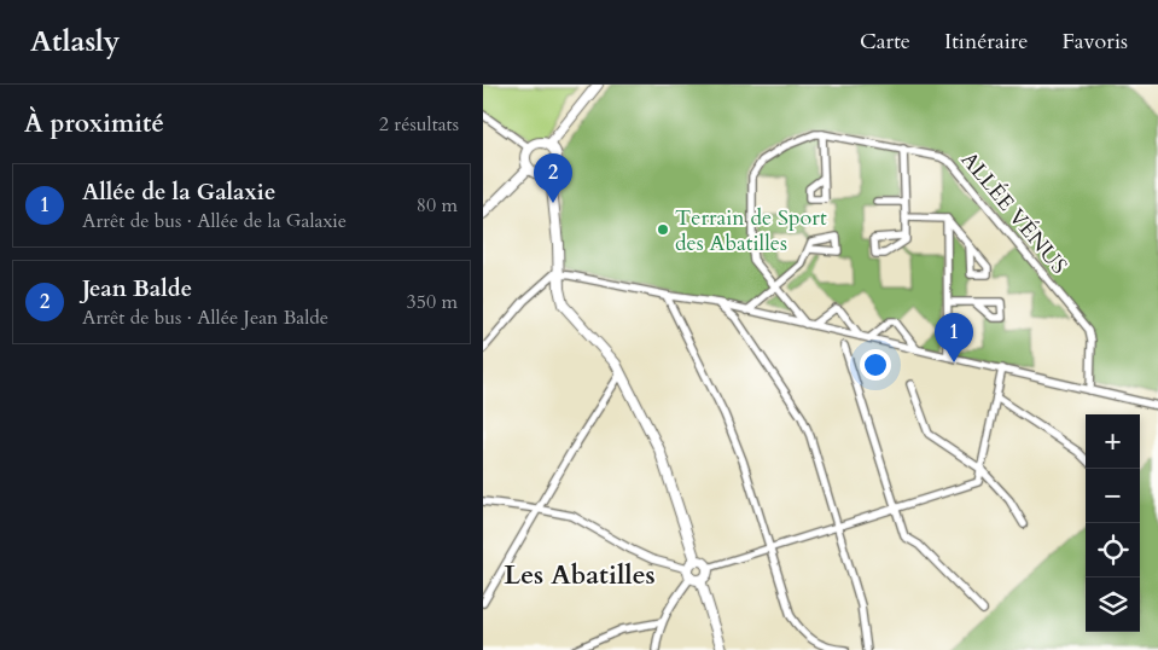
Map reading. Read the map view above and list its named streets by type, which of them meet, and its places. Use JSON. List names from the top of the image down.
{
  "streets": {
    "street": ["ALLÉE VÉNUS"]
  },
  "districts": ["Les Abatilles"],
  "places": ["Terrain de Sport des Abatilles"],
  "page": {
    "header": "Atlasly",
    "nav": ["Carte", "Itinéraire", "Favoris"],
    "heading": ["À proximité", "2 résultats"],
    "pins": ["2", "1"],
    "list": [
      {
        "mark": "1",
        "name": "Allée de la Galaxie",
        "note": "Arrêt de bus · Allée de la Galaxie",
        "value": "80 m"
      },
      {
        "mark": "2",
        "name": "Jean Balde",
        "note": "Arrêt de bus · Allée Jean Balde",
        "value": "350 m"
      }
    ],
    "map_buttons": ["+", "−"]
  }
}
